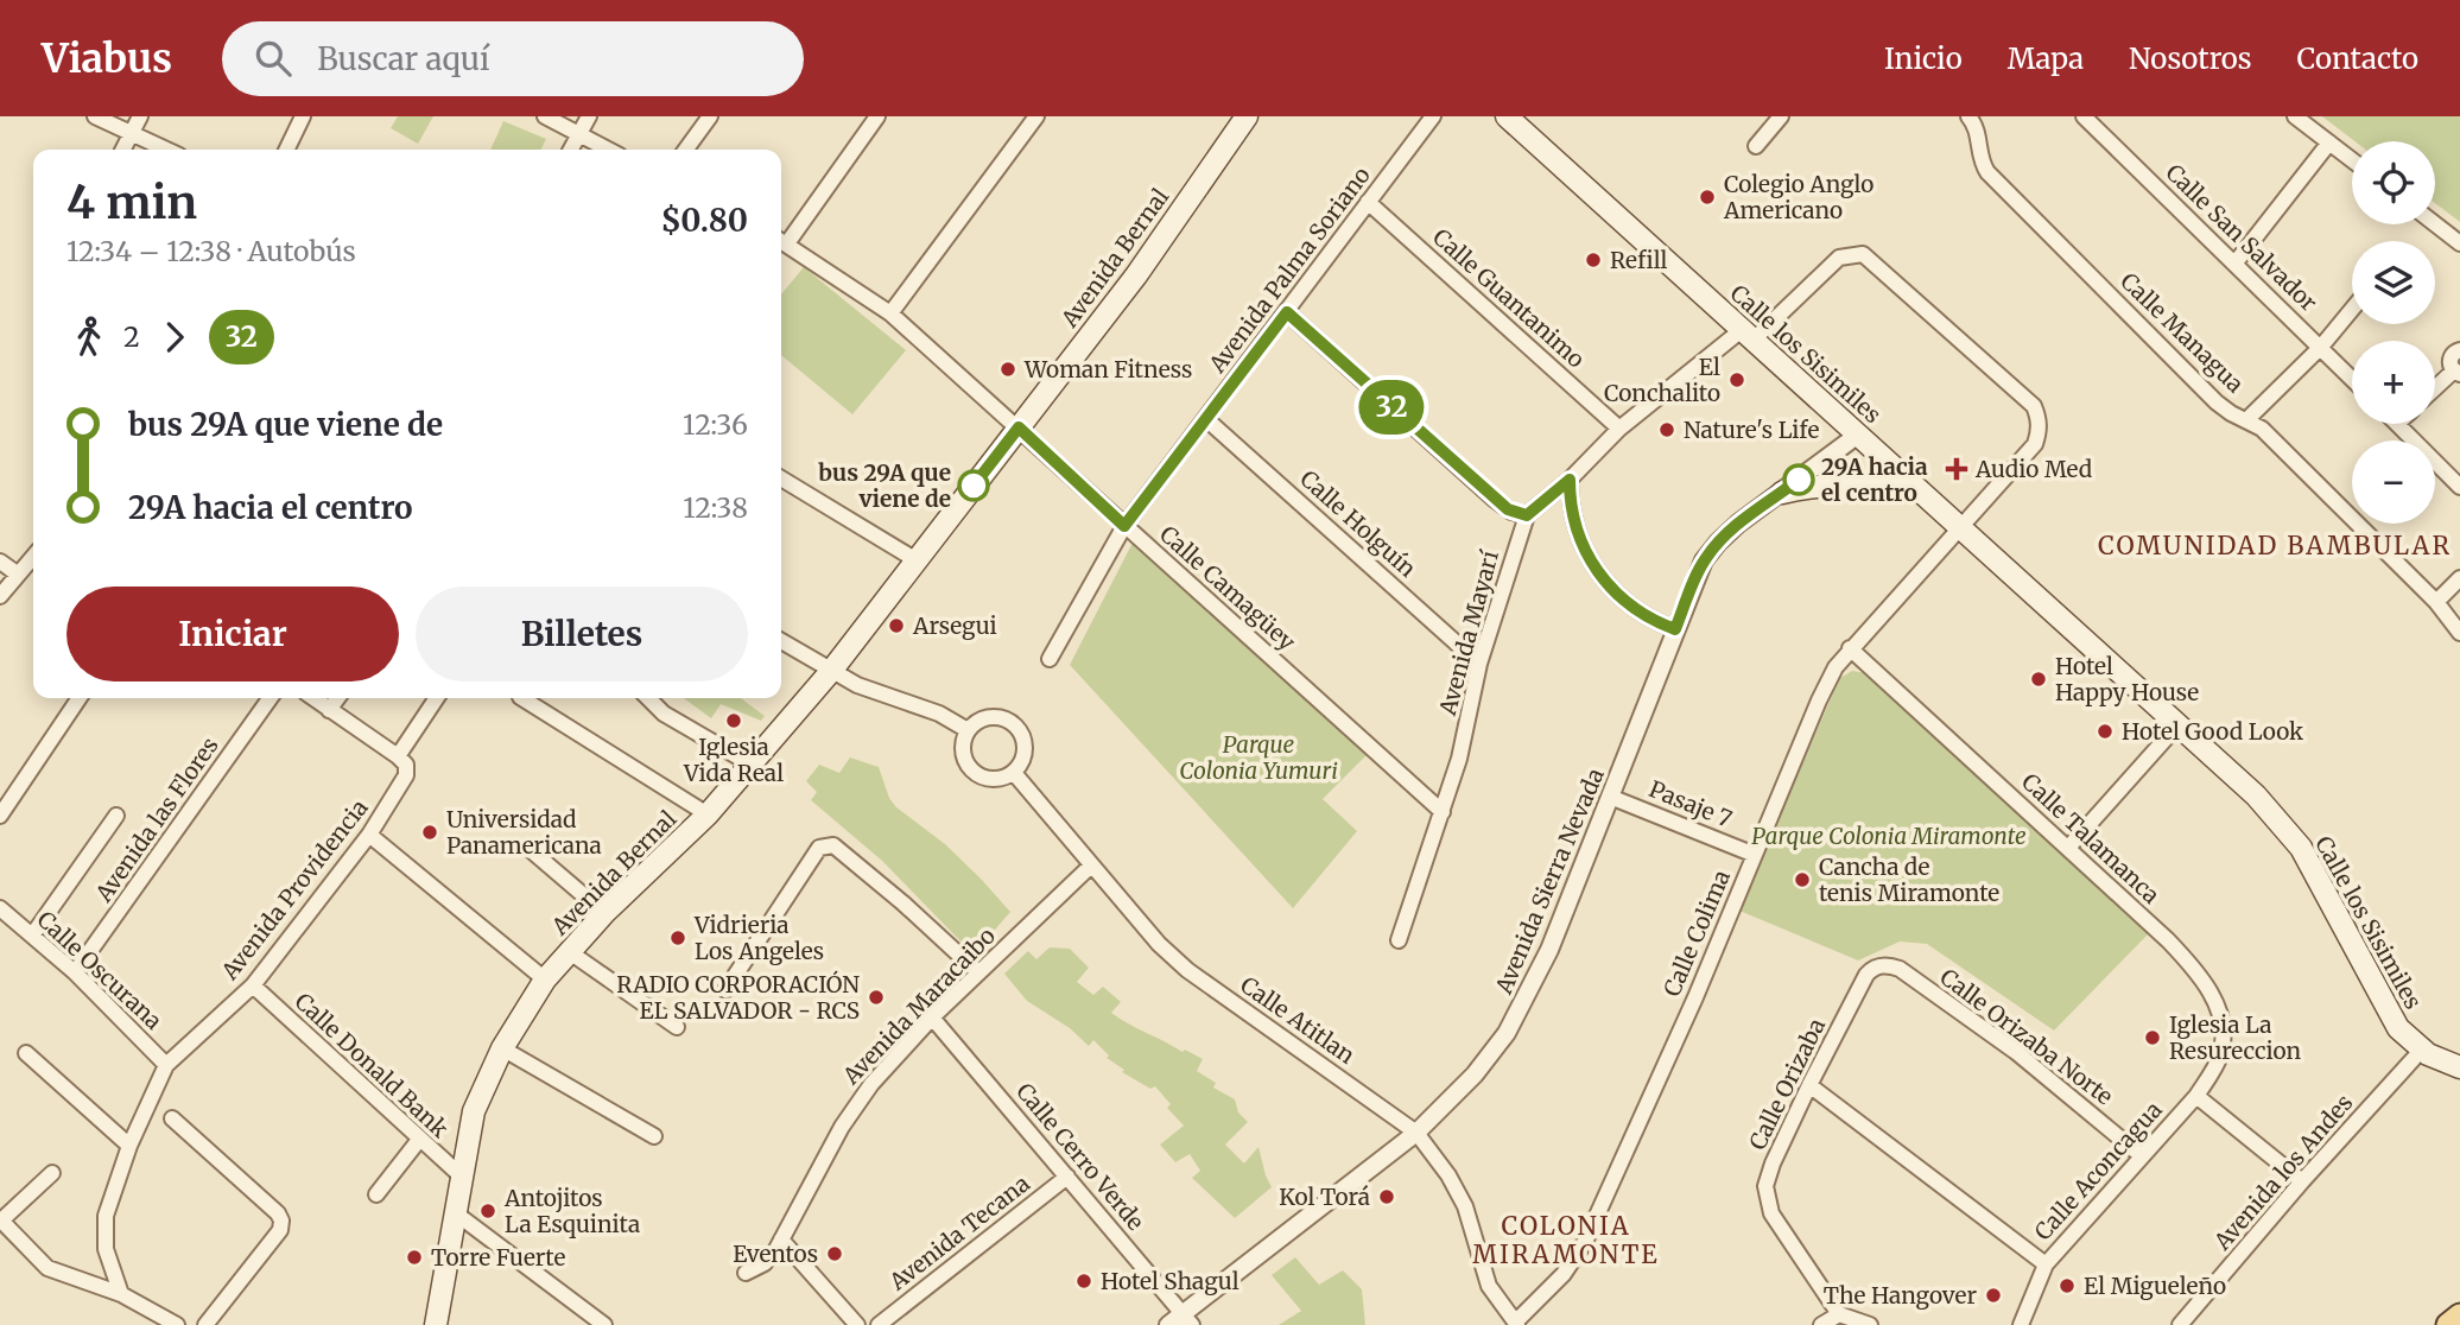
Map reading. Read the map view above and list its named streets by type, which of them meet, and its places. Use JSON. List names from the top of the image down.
{
  "streets": {
    "main road": ["Avenida Bernal", "Calle los Sisimiles"],
    "street": [
      "Calle San Salvador",
      "Avenida Palma Soriano",
      "Calle Guantanimo",
      "Calle Managua",
      "Calle Holguín",
      "Calle Camagüey",
      "Avenida Mayarí",
      "Pasaje 7",
      "Avenida las Flores",
      "Calle Talamanca",
      "Avenida Sierra Nevada",
      "Avenida Providencia",
      "Calle Colima",
      "Calle Oscurana",
      "Avenida Maracaibo",
      "Calle Atitlan",
      "Calle Orizaba Norte",
      "Calle Donald Bank",
      "Calle Orizaba",
      "Calle Cerro Verde",
      "Calle Aconcagua",
      "Avenida los Andes",
      "Avenida Tecana"
    ]
  },
  "crossings": [
    ["Avenida Bernal", "Calle Camagüey"],
    ["Avenida Bernal", "Calle Donald Bank"],
    ["Avenida Palma Soriano", "Calle Guantanimo"],
    ["Avenida Palma Soriano", "Calle Holguín"],
    ["Avenida Palma Soriano", "Calle Camagüey"],
    ["Calle los Sisimiles", "Avenida Sierra Nevada"],
    ["Calle los Sisimiles", "Calle Colima"],
    ["Calle los Sisimiles", "Avenida los Andes"],
    ["Calle Holguín", "Avenida Mayarí"],
    ["Calle Camagüey", "Avenida Mayarí"],
    ["Pasaje 7", "Avenida Sierra Nevada"],
    ["Pasaje 7", "Calle Colima"],
    ["Avenida las Flores", "Calle Oscurana"],
    ["Calle Talamanca", "Calle Colima"],
    ["Calle Talamanca", "Calle Aconcagua"],
    ["Avenida Sierra Nevada", "Calle Atitlan"],
    ["Avenida Sierra Nevada", "Calle Cerro Verde"],
    ["Avenida Providencia", "Calle Oscurana"],
    ["Avenida Providencia", "Calle Donald Bank"],
    ["Calle Colima", "Calle Atitlan"],
    ["Avenida Maracaibo", "Calle Atitlan"],
    ["Avenida Maracaibo", "Calle Cerro Verde"],
    ["Calle Orizaba Norte", "Calle Orizaba"],
    ["Calle Orizaba Norte", "Calle Aconcagua"],
    ["Calle Cerro Verde", "Avenida Tecana"]
  ],
  "districts": ["COMUNIDAD BAMBULAR", "COLONIA MIRAMONTE"],
  "parks": ["Parque Colonia Yumuri", "Parque Colonia Miramonte"],
  "places": {
    "other": [
      "Colegio Anglo Americano",
      "Refill",
      "Woman Fitness",
      "El Conchalito",
      "Nature's Life",
      "29A hacia el centro",
      "bus 29A que viene de",
      "Arsegui",
      "Hotel Happy House",
      "Iglesia Vida Real",
      "Hotel Good Look",
      "Universidad Panamericana",
      "Cancha de tenis Miramonte",
      "Vidrieria Los Angeles",
      "RADIO CORPORACIÓN EL SALVADOR - RCS",
      "Iglesia La Resureccion",
      "Kol Torá",
      "Antojitos La Esquinita",
      "Eventos",
      "Torre Fuerte",
      "Hotel Shagul",
      "El Migueleño",
      "The Hangover"
    ],
    "health": ["Audio Med"]
  },
  "lines": ["bus line 32"],
  "page": {
    "header": "Viabus",
    "search": "Buscar aquí",
    "nav": [
      "Inicio",
      "Mapa",
      "Nosotros",
      "Contacto"
    ],
    "on_map": "32",
    "map_buttons": ["+", "−"],
    "heading": ["4 min", "12:34 – 12:38 · Autobús", "$0.80"],
    "legs": ["2", "32"],
    "list": [
      {
        "name": "bus 29A que viene de",
        "value": "12:36"
      },
      {
        "name": "29A hacia el centro",
        "value": "12:38"
      }
    ],
    "buttons": ["Iniciar", "Billetes"]
  }
}
